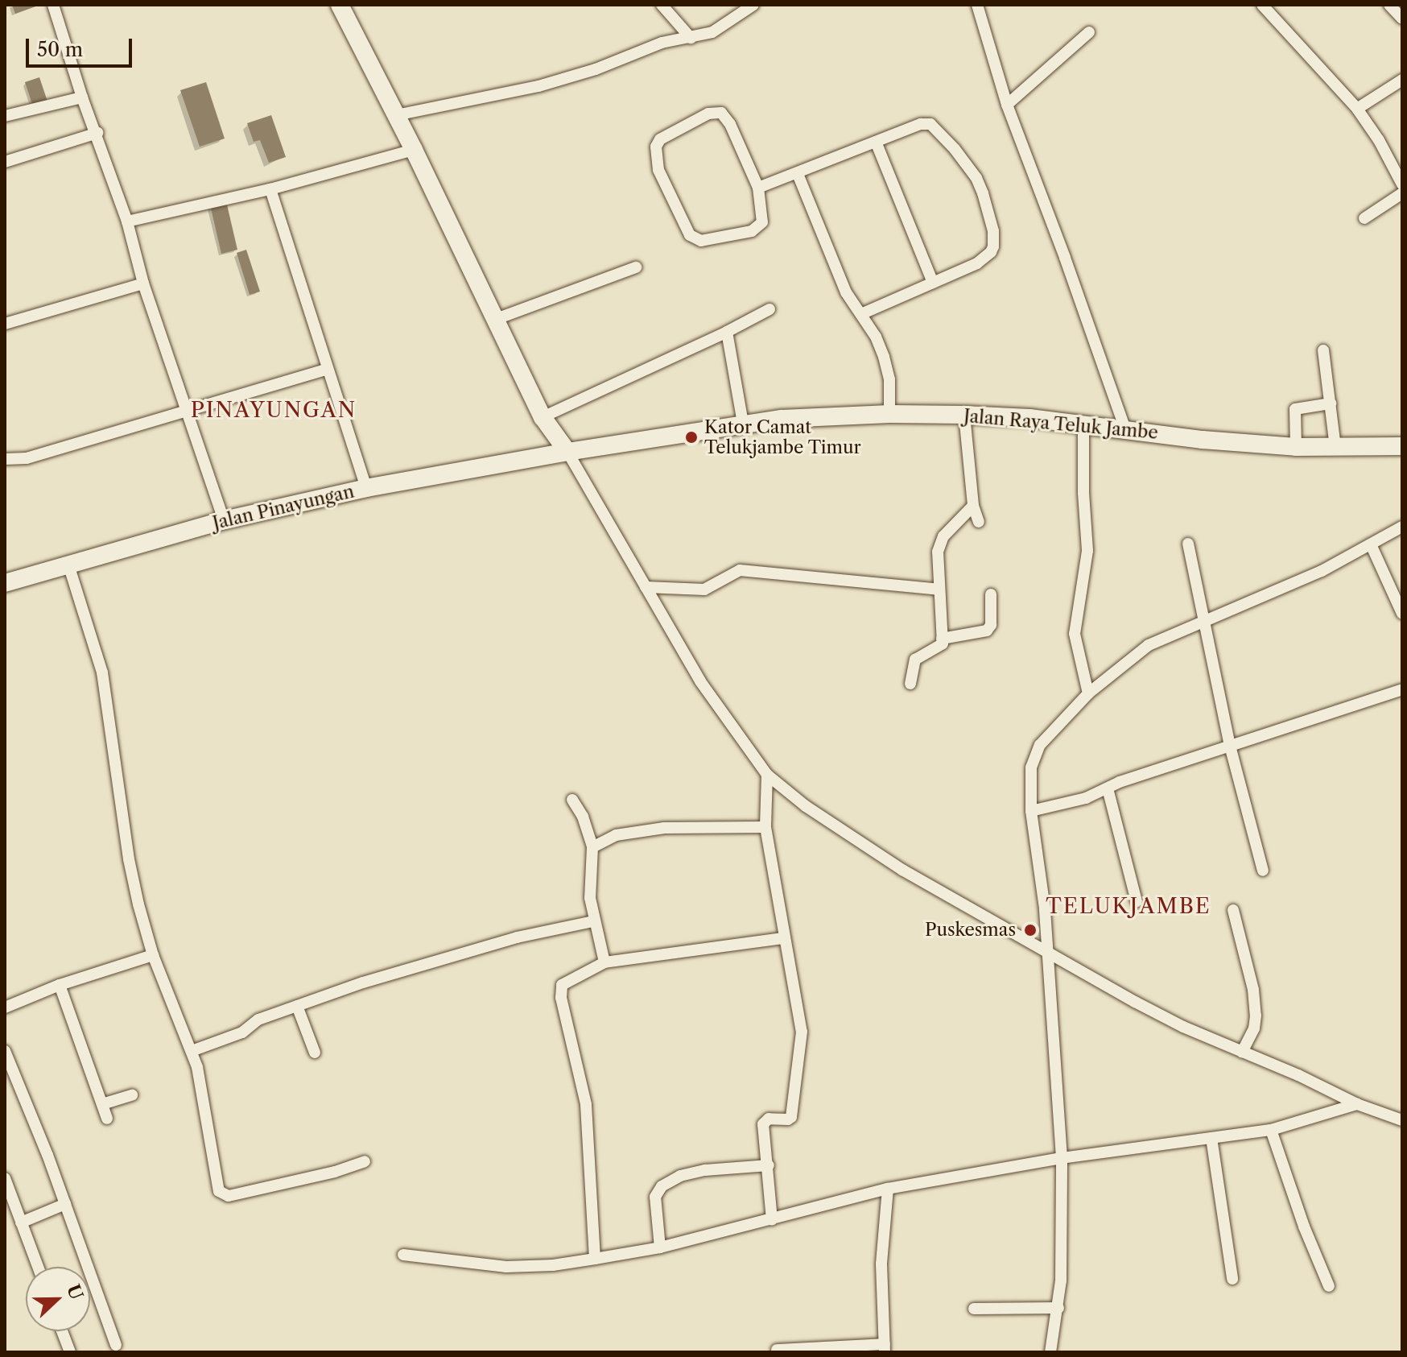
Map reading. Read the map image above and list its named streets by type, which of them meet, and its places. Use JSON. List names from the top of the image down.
{
  "streets": {
    "main road": ["Jalan Raya Teluk Jambe", "Jalan Pinayungan"]
  },
  "crossings": [
    ["Jalan Raya Teluk Jambe", "Jalan Pinayungan"]
  ],
  "districts": ["PINAYUNGAN", "TELUKJAMBE"],
  "places": ["Kator Camat Telukjambe Timur", "Puskesmas"],
  "scale_bar": "50 m",
  "north": "right"
}
